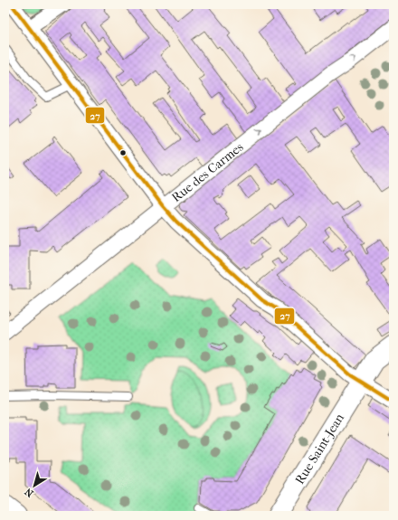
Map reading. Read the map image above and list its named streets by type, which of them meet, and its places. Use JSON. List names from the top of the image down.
{
  "streets": {
    "street": ["Rue des Carmes", "Rue Saint-Jean"]
  },
  "one_way": ["Rue des Carmes"],
  "lines": ["transit line 27"],
  "north": "bottom left"
}
